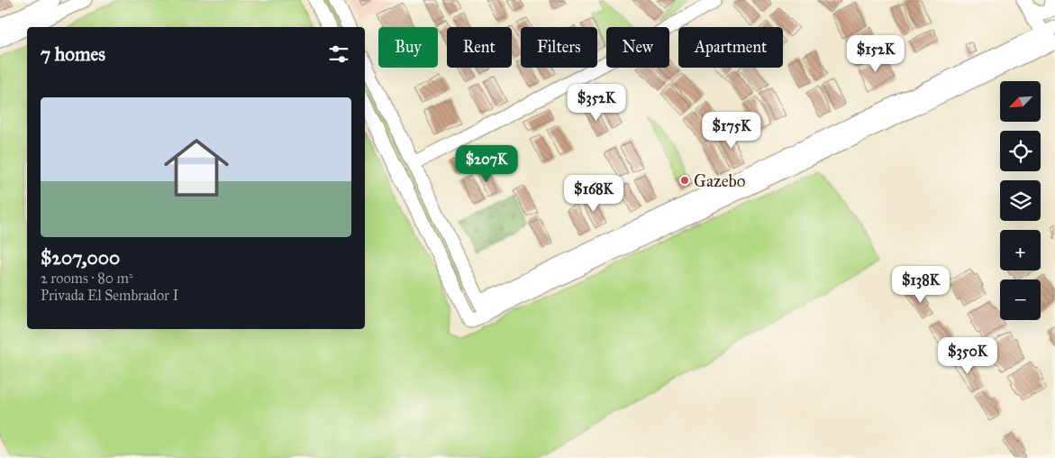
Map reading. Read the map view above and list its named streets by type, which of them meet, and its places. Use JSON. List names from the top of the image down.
{
  "places": ["Gazebo"],
  "north": "bottom left",
  "page": {
    "chip": [
      "Buy",
      "Rent",
      "Filters",
      "New",
      "Apartment"
    ],
    "heading": "7 homes",
    "price": [
      "$152K",
      "$352K",
      "$175K",
      "$207K",
      "$168K",
      "$138K",
      "$350K"
    ],
    "map_buttons": ["+", "−"],
    "list": [
      {
        "name": "$207,000",
        "note": "2 rooms · 80 m² · Privada El Sembrador I"
      }
    ]
  }
}
